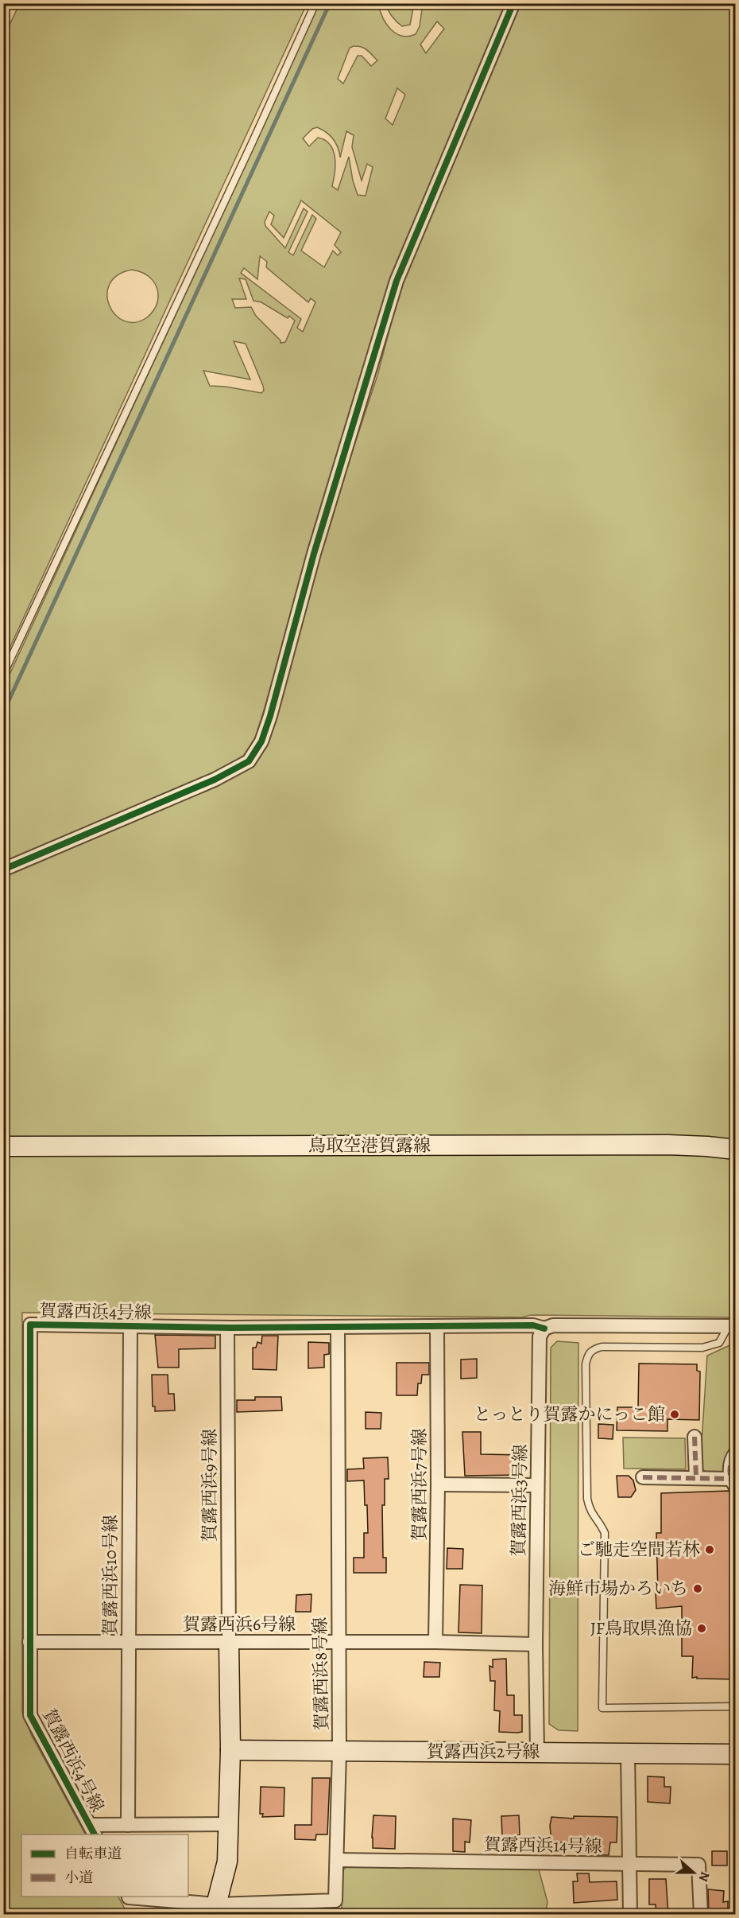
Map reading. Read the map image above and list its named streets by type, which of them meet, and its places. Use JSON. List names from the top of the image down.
{
  "streets": {
    "street": [
      "鳥取空港賀露線",
      "賀露西浜4号線",
      "賀露西浜7号線",
      "賀露西浜9号線",
      "賀露西浜3号線",
      "賀露西浜10号線",
      "賀露西浜6号線",
      "賀露西浜8号線",
      "賀露西浜2号線",
      "賀露西浜14号線"
    ]
  },
  "crossings": [
    ["賀露西浜4号線", "賀露西浜7号線"],
    ["賀露西浜4号線", "賀露西浜9号線"],
    ["賀露西浜4号線", "賀露西浜3号線"],
    ["賀露西浜4号線", "賀露西浜10号線"],
    ["賀露西浜4号線", "賀露西浜6号線"],
    ["賀露西浜4号線", "賀露西浜8号線"],
    ["賀露西浜7号線", "賀露西浜6号線"],
    ["賀露西浜9号線", "賀露西浜6号線"],
    ["賀露西浜3号線", "賀露西浜6号線"],
    ["賀露西浜3号線", "賀露西浜2号線"],
    ["賀露西浜10号線", "賀露西浜6号線"],
    ["賀露西浜6号線", "賀露西浜8号線"],
    ["賀露西浜8号線", "賀露西浜2号線"],
    ["賀露西浜8号線", "賀露西浜14号線"]
  ],
  "places": [
    "とっとり賀露かにっこ館",
    "ご馳走空間若林",
    "海鮮市場かろいち",
    "JF鳥取県漁協"
  ],
  "legend": ["自転車道", "小道"],
  "north": "right"
}
